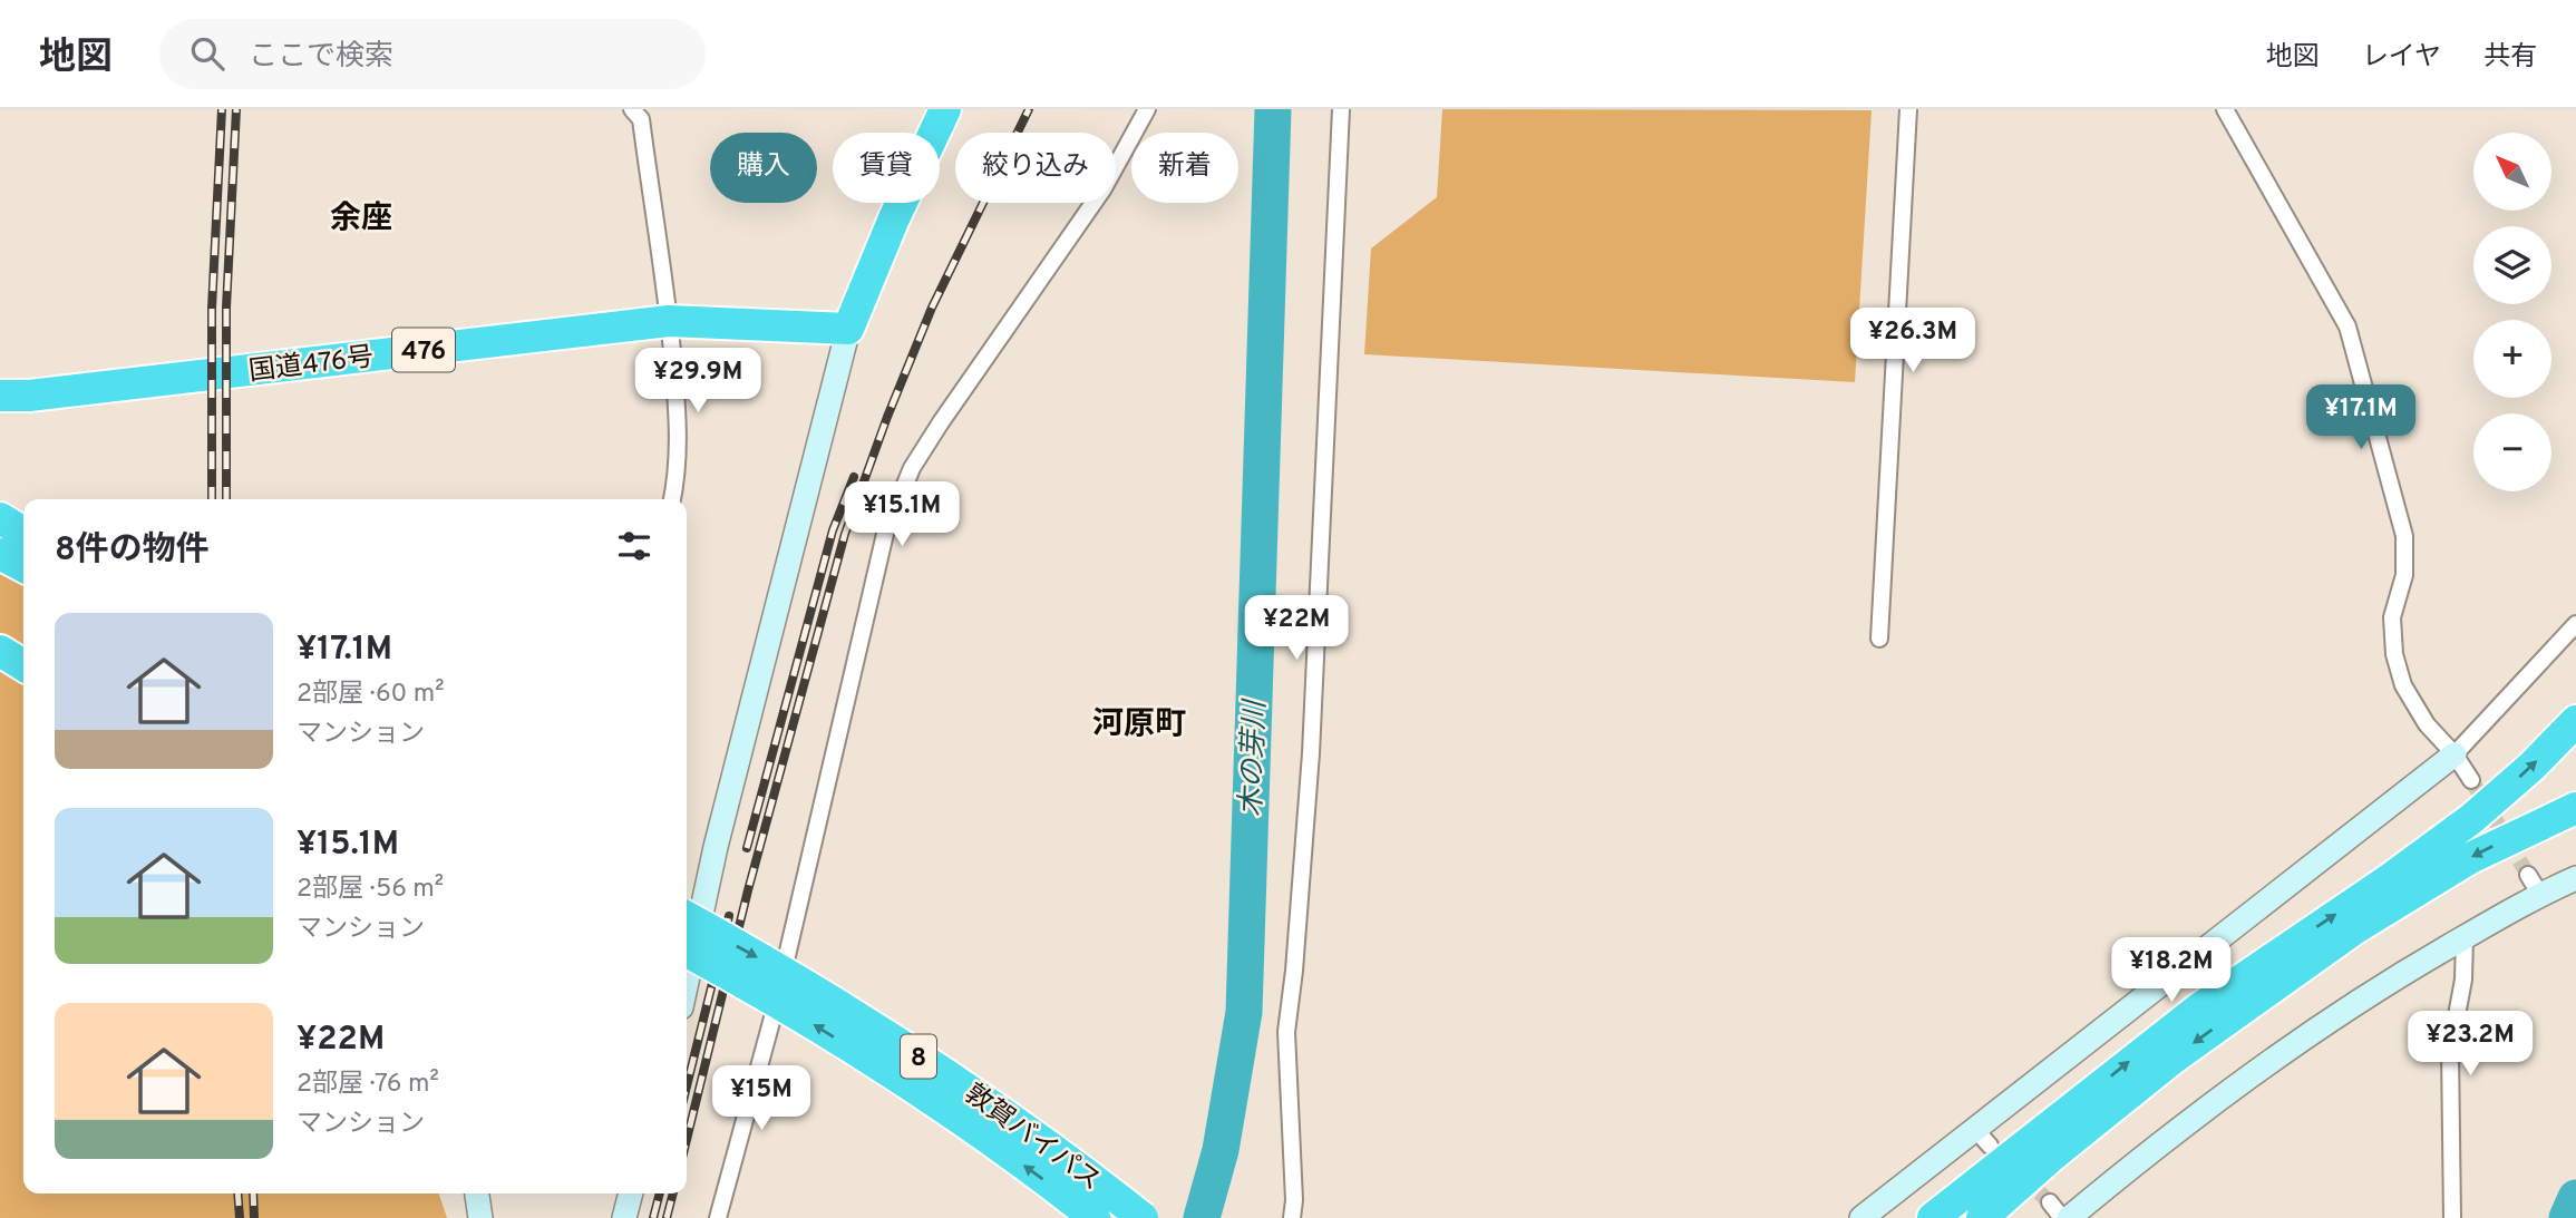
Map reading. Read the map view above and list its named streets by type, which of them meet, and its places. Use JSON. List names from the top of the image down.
{
  "streets": {
    "highway": [
      "476",
      "国道476号",
      "8",
      "敦賀バイパス"
    ]
  },
  "districts": ["余座", "河原町"],
  "water": ["木の芽川"],
  "north": "top left",
  "page": {
    "header": "地図",
    "search": "ここで検索",
    "nav": ["地図", "レイヤ", "共有"],
    "map_buttons": ["+", "−"],
    "chip": [
      "購入",
      "賃貸",
      "絞り込み",
      "新着"
    ],
    "price": [
      "¥26.3M",
      "¥29.9M",
      "¥17.1M",
      "¥15.1M",
      "¥22M",
      "¥18.2M",
      "¥23.2M",
      "¥15M"
    ],
    "heading": "8件の物件",
    "list": [
      {
        "name": "¥17.1M",
        "note": "2部屋 · 60 m² · マンション"
      },
      {
        "name": "¥15.1M",
        "note": "2部屋 · 56 m² · マンション"
      },
      {
        "name": "¥22M",
        "note": "2部屋 · 76 m² · マンション"
      }
    ]
  }
}
